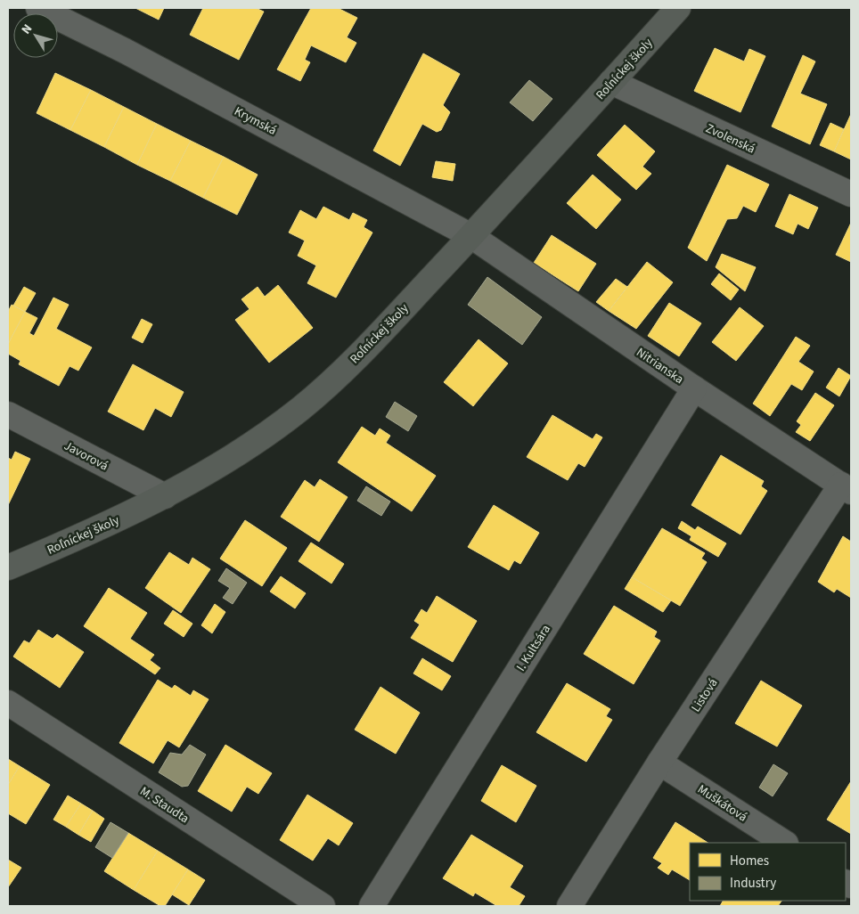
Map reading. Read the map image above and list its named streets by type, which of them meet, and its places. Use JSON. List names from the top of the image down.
{
  "streets": {
    "main road": ["Roľníckej školy"],
    "street": [
      "Krymská",
      "Zvolenská",
      "Nitrianska",
      "Javorová",
      "I. Kultsára",
      "Listová",
      "Muškátová",
      "M. Staudta"
    ]
  },
  "crossings": [
    ["Roľníckej školy", "Krymská"],
    ["Roľníckej školy", "Zvolenská"],
    ["Roľníckej školy", "Nitrianska"],
    ["Roľníckej školy", "Javorová"],
    ["Krymská", "Nitrianska"],
    ["Nitrianska", "I. Kultsára"],
    ["Nitrianska", "Listová"],
    ["Listová", "Muškátová"]
  ],
  "legend": ["Homes", "Industry"],
  "north": "top left"
}
